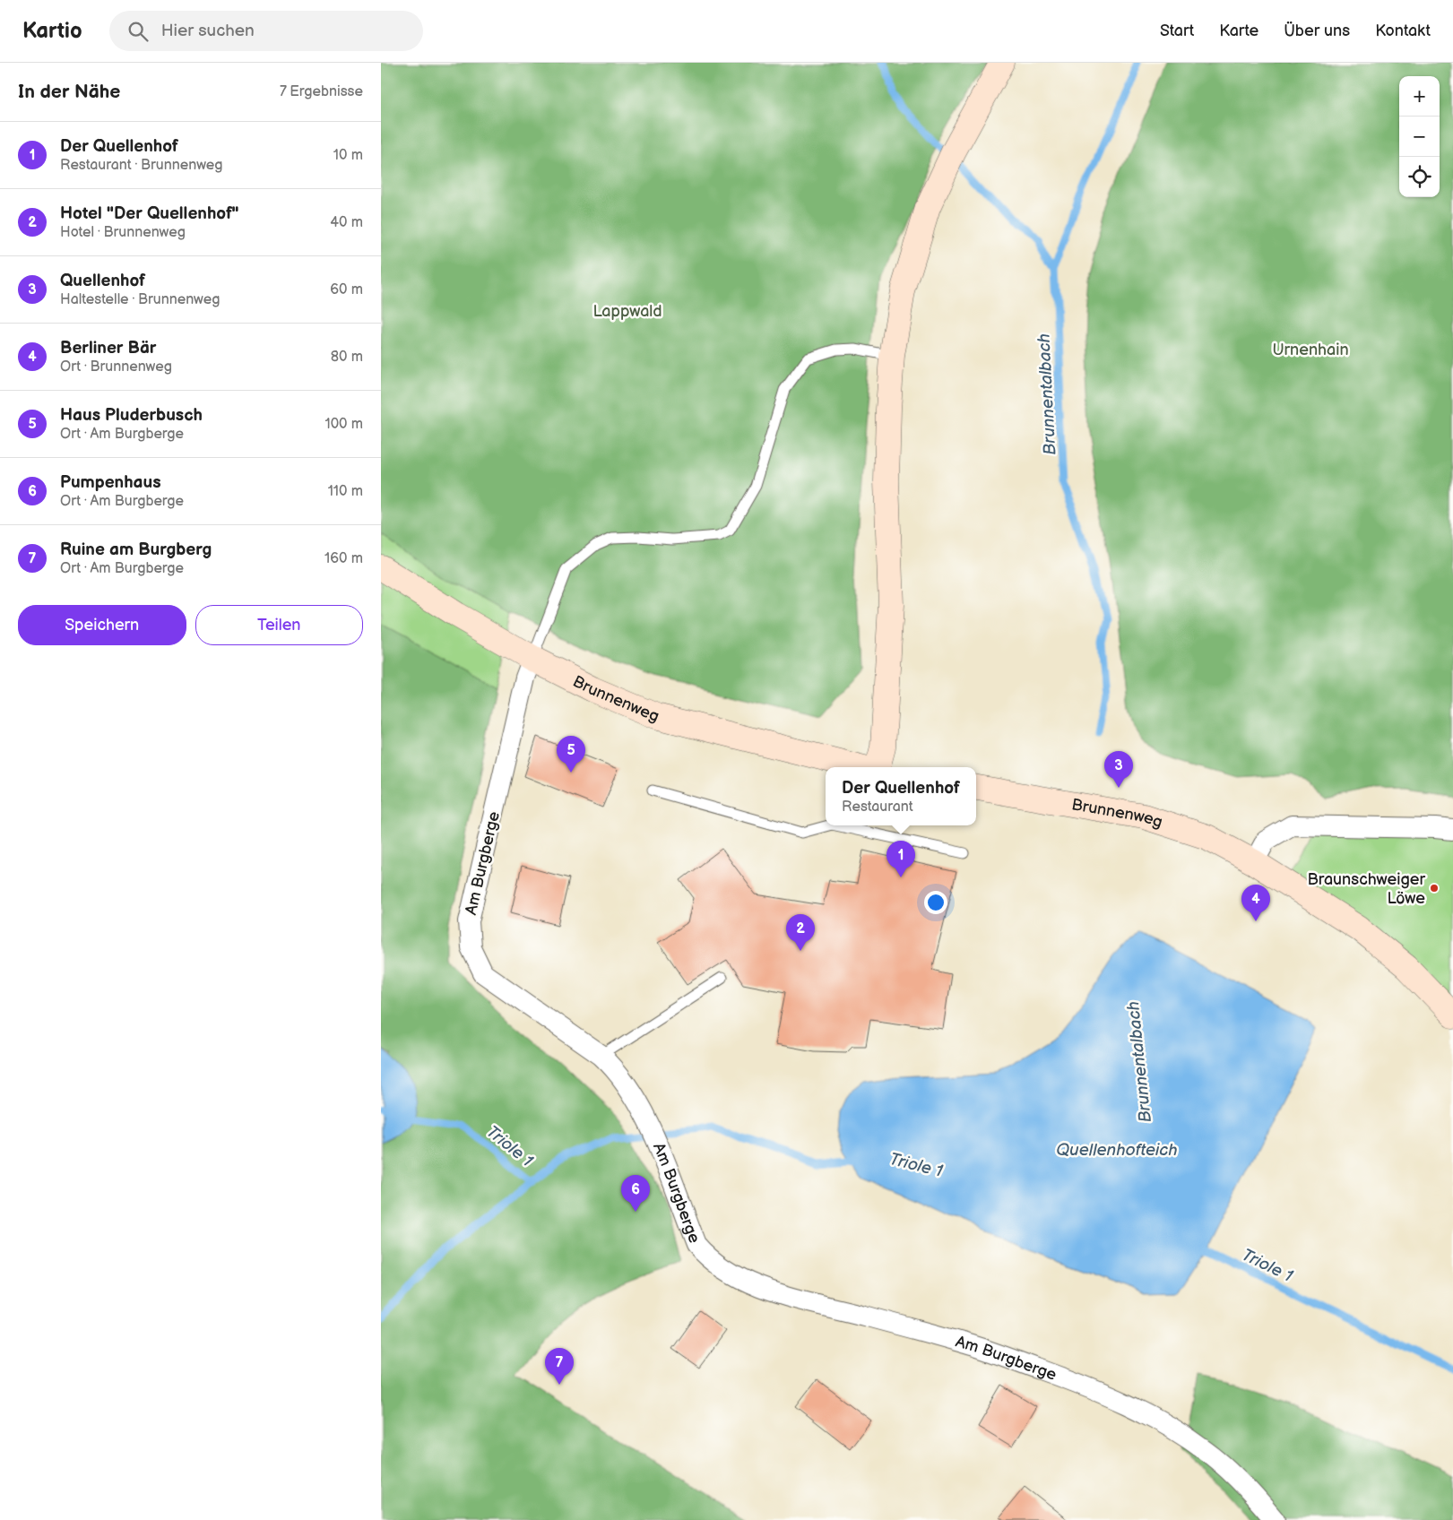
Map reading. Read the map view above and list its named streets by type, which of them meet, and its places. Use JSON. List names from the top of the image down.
{
  "streets": {
    "main road": ["Brunnenweg"],
    "street": ["Am Burgberge"]
  },
  "crossings": [
    ["Brunnenweg", "Am Burgberge"]
  ],
  "water": ["Brunnentalbach", "Triole 1", "Quellenhofteich"],
  "parks": ["Lappwald", "Urnenhain"],
  "places": ["Braunschweiger Löwe"],
  "page": {
    "header": "Kartio",
    "search": "Hier suchen",
    "nav": [
      "Start",
      "Karte",
      "Über uns",
      "Kontakt"
    ],
    "heading": ["In der Nähe", "7 Ergebnisse"],
    "map_buttons": ["+", "−"],
    "list": [
      {
        "mark": "1",
        "name": "Der Quellenhof",
        "note": "Restaurant · Brunnenweg",
        "value": "10 m"
      },
      {
        "mark": "2",
        "name": "Hotel \"Der Quellenhof\"",
        "note": "Hotel · Brunnenweg",
        "value": "40 m"
      },
      {
        "mark": "3",
        "name": "Quellenhof",
        "note": "Haltestelle · Brunnenweg",
        "value": "60 m"
      },
      {
        "mark": "4",
        "name": "Berliner Bär",
        "note": "Ort · Brunnenweg",
        "value": "80 m"
      },
      {
        "mark": "5",
        "name": "Haus Pluderbusch",
        "note": "Ort · Am Burgberge",
        "value": "100 m"
      },
      {
        "mark": "6",
        "name": "Pumpenhaus",
        "note": "Ort · Am Burgberge",
        "value": "110 m"
      },
      {
        "mark": "7",
        "name": "Ruine am Burgberg",
        "note": "Ort · Am Burgberge",
        "value": "160 m"
      }
    ],
    "buttons": ["Speichern", "Teilen"],
    "pins": [
      "5",
      "3",
      "1",
      "4",
      "2",
      "6",
      "7"
    ],
    "popup": ["Der Quellenhof", "Restaurant"]
  }
}
